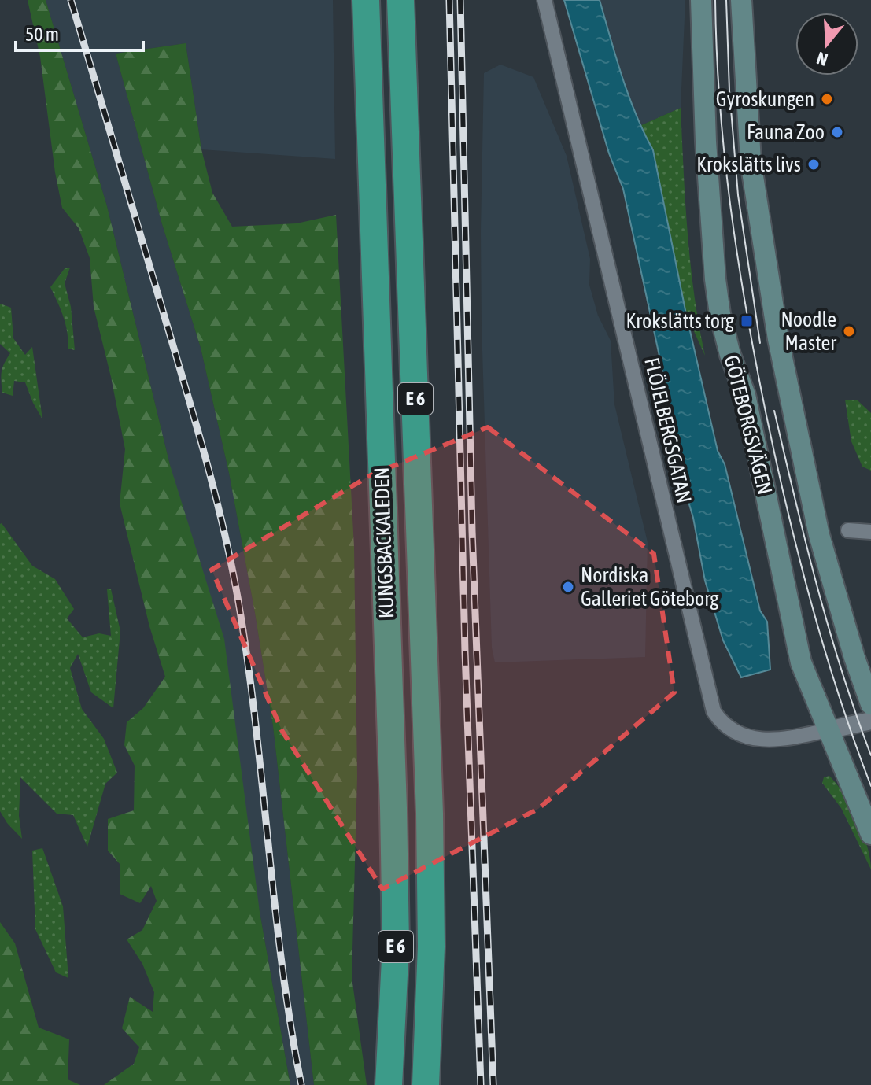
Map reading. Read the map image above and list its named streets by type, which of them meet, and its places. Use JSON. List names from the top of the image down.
{
  "streets": {
    "highway": ["E 6", "KUNGSBACKALEDEN"],
    "main road": ["GÖTEBORGSVÄGEN"],
    "street": ["FLÖJELBERGSGATAN"]
  },
  "crossings": [
    ["GÖTEBORGSVÄGEN", "FLÖJELBERGSGATAN"]
  ],
  "places": {
    "other": [
      "Gyroskungen",
      "Fauna Zoo",
      "Krokslätts livs",
      "Noodle Master",
      "Nordiska Galleriet Göteborg"
    ],
    "transit": ["Krokslätts torg"]
  },
  "scale_bar": "50 m",
  "north": "bottom"
}
